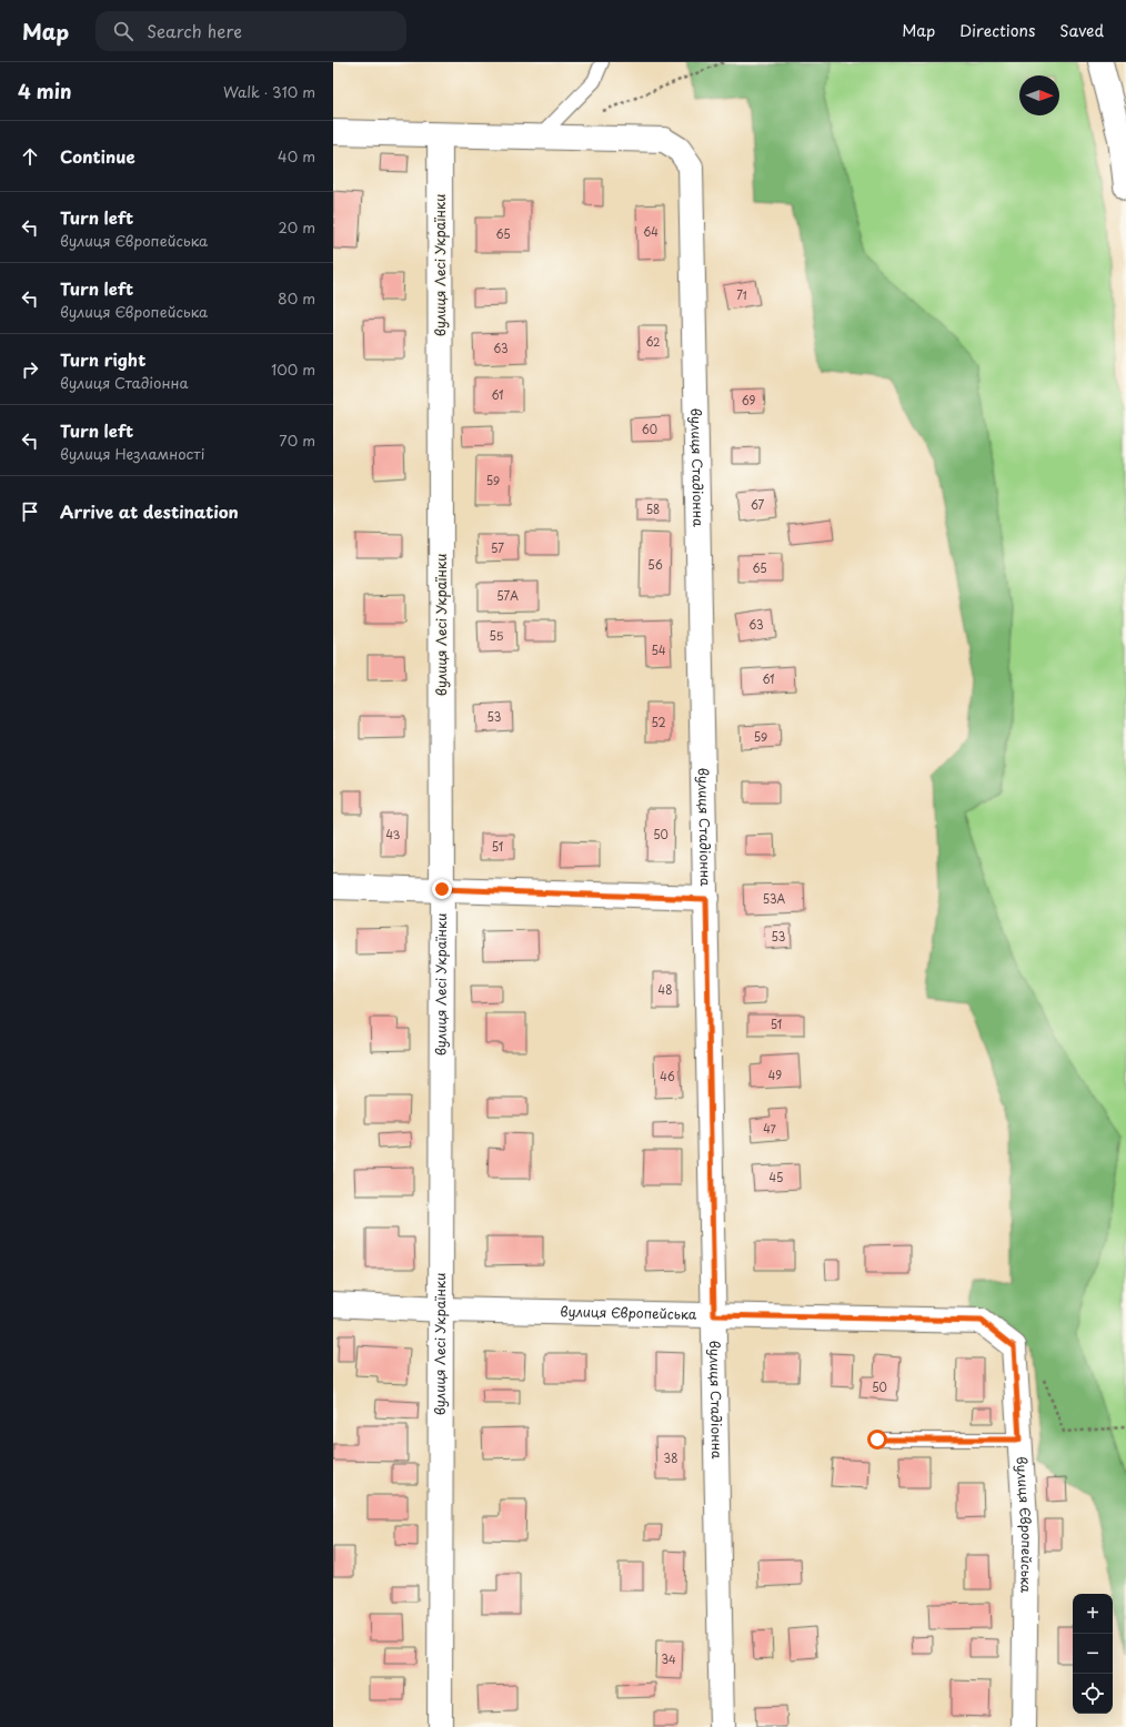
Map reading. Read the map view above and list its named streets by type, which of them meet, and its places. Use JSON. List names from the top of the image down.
{
  "streets": {
    "street": ["вулиця Лесі Українки", "вулиця Стадіонна", "вулиця Європейська"]
  },
  "crossings": [
    ["вулиця Лесі Українки", "вулиця Європейська"],
    ["вулиця Стадіонна", "вулиця Європейська"]
  ],
  "house_numbers": [
    "64",
    "65",
    "71",
    "62",
    "63",
    "61",
    "69",
    "60",
    "59",
    "67",
    "58",
    "57",
    "56",
    "65",
    "57А",
    "63",
    "55",
    "54",
    "61",
    "53",
    "52",
    "59",
    "43",
    "50",
    "51",
    "53А",
    "53",
    "48",
    "51",
    "49",
    "46",
    "47",
    "45",
    "50",
    "38",
    "34"
  ],
  "north": "right",
  "page": {
    "header": "Map",
    "search": "Search here",
    "nav": ["Map", "Directions", "Saved"],
    "heading": ["4 min", "Walk · 310 m"],
    "list": [
      ["Continue", "40 m"],
      ["Turn left", "вулиця Європейська", "20 m"],
      ["Turn left", "вулиця Європейська", "80 m"],
      ["Turn right", "вулиця Стадіонна", "100 m"],
      ["Turn left", "вулиця Незламності", "70 m"],
      "Arrive at destination"
    ],
    "map_buttons": ["+", "−"]
  }
}
